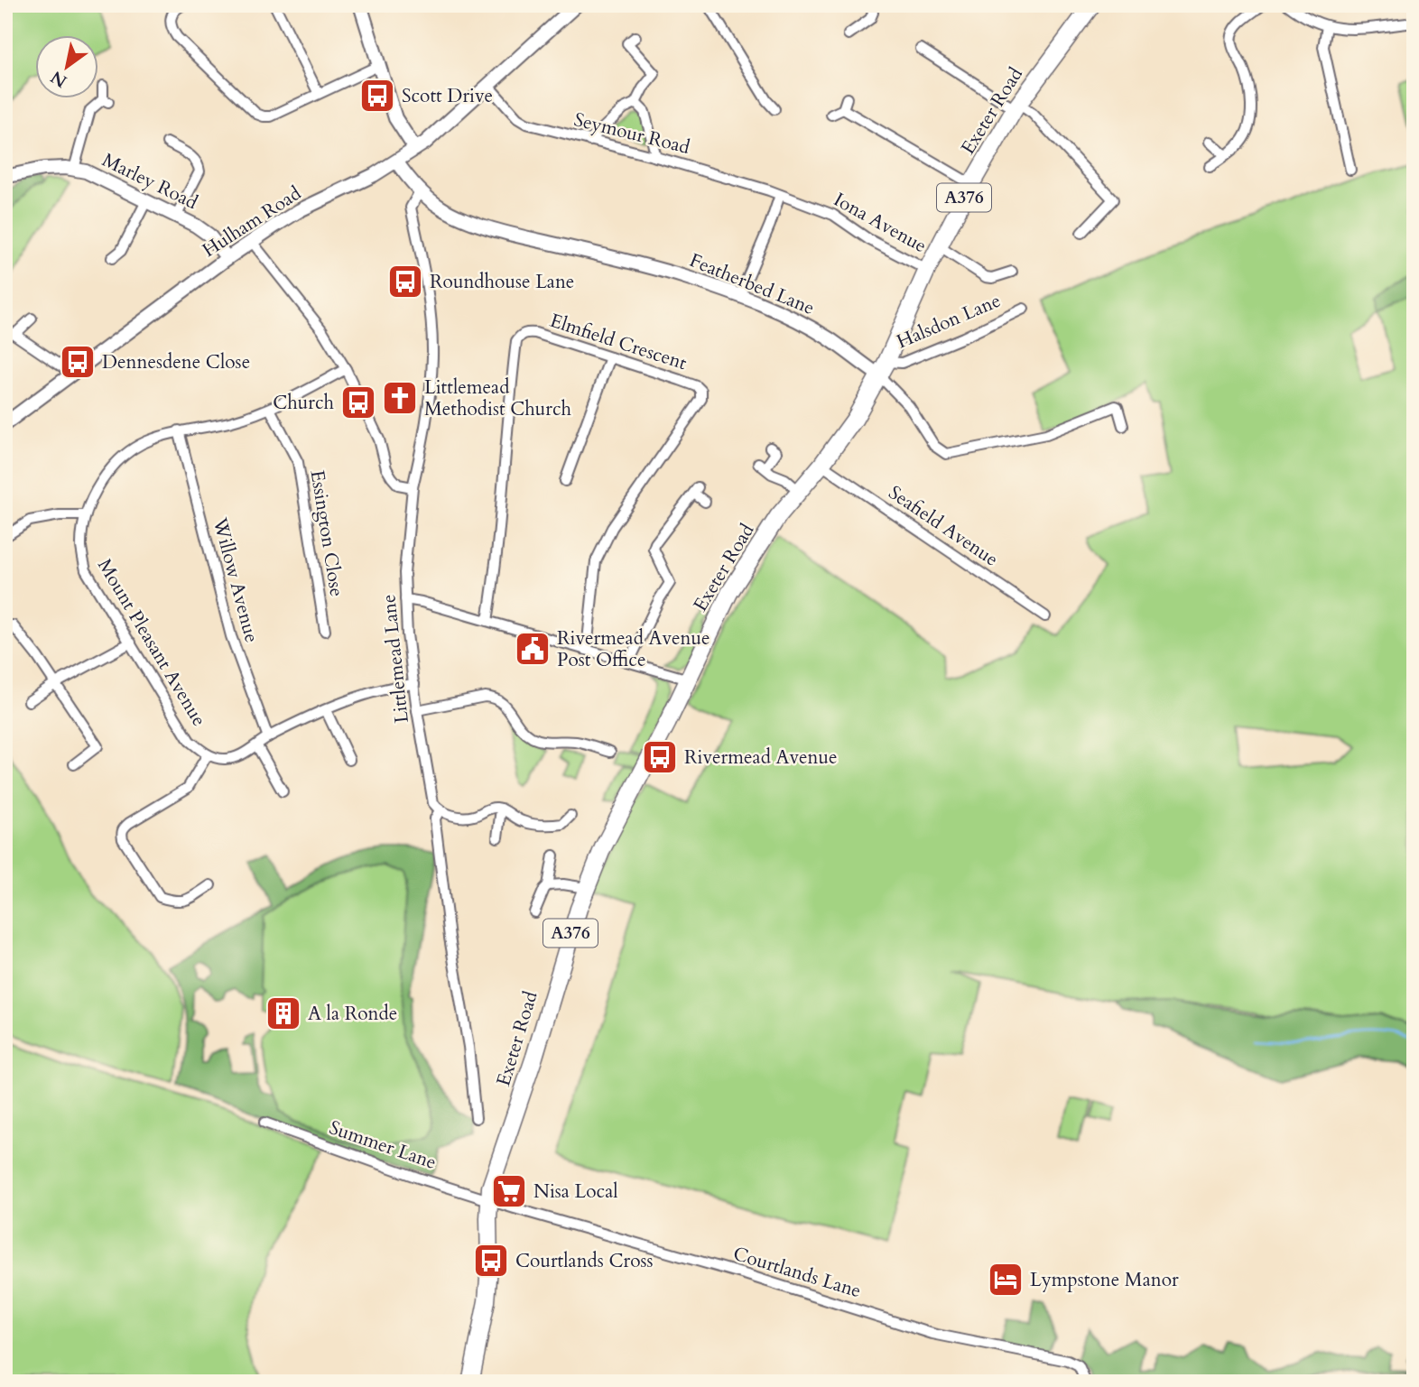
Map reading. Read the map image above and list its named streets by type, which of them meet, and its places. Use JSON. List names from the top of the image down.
{
  "streets": {
    "highway": ["Exeter Road", "A376"],
    "street": [
      "Seymour Road",
      "Marley Road",
      "Hulham Road",
      "Iona Avenue",
      "Featherbed Lane",
      "Halsdon Lane",
      "Elmfield Crescent",
      "Seafield Avenue",
      "Essington Close",
      "Willow Avenue",
      "Mount Pleasant Avenue",
      "Littlemead Lane",
      "Summer Lane",
      "Courtlands Lane"
    ]
  },
  "crossings": [
    ["Exeter Road", "A376"],
    ["Exeter Road", "Iona Avenue"],
    ["Exeter Road", "Featherbed Lane"],
    ["Exeter Road", "Halsdon Lane"],
    ["Exeter Road", "Seafield Avenue"],
    ["Exeter Road", "Summer Lane"],
    ["Exeter Road", "Courtlands Lane"],
    ["Seymour Road", "Hulham Road"],
    ["Seymour Road", "Iona Avenue"],
    ["Marley Road", "Hulham Road"],
    ["A376", "Summer Lane"],
    ["A376", "Courtlands Lane"],
    ["Hulham Road", "Featherbed Lane"],
    ["Featherbed Lane", "Halsdon Lane"],
    ["Essington Close", "Mount Pleasant Avenue"],
    ["Willow Avenue", "Mount Pleasant Avenue"],
    ["Summer Lane", "Courtlands Lane"]
  ],
  "places": {
    "bus stop": [
      "Scott Drive",
      "Roundhouse Lane",
      "Dennesdene Close",
      "Church",
      "Rivermead Avenue",
      "Courtlands Cross"
    ],
    "church": ["Littlemead Methodist Church"],
    "public building": ["Rivermead Avenue Post Office"],
    "building": ["A la Ronde"],
    "supermarket": ["Nisa Local"],
    "hotel": ["Lympstone Manor"]
  },
  "north": "bottom left"
}
